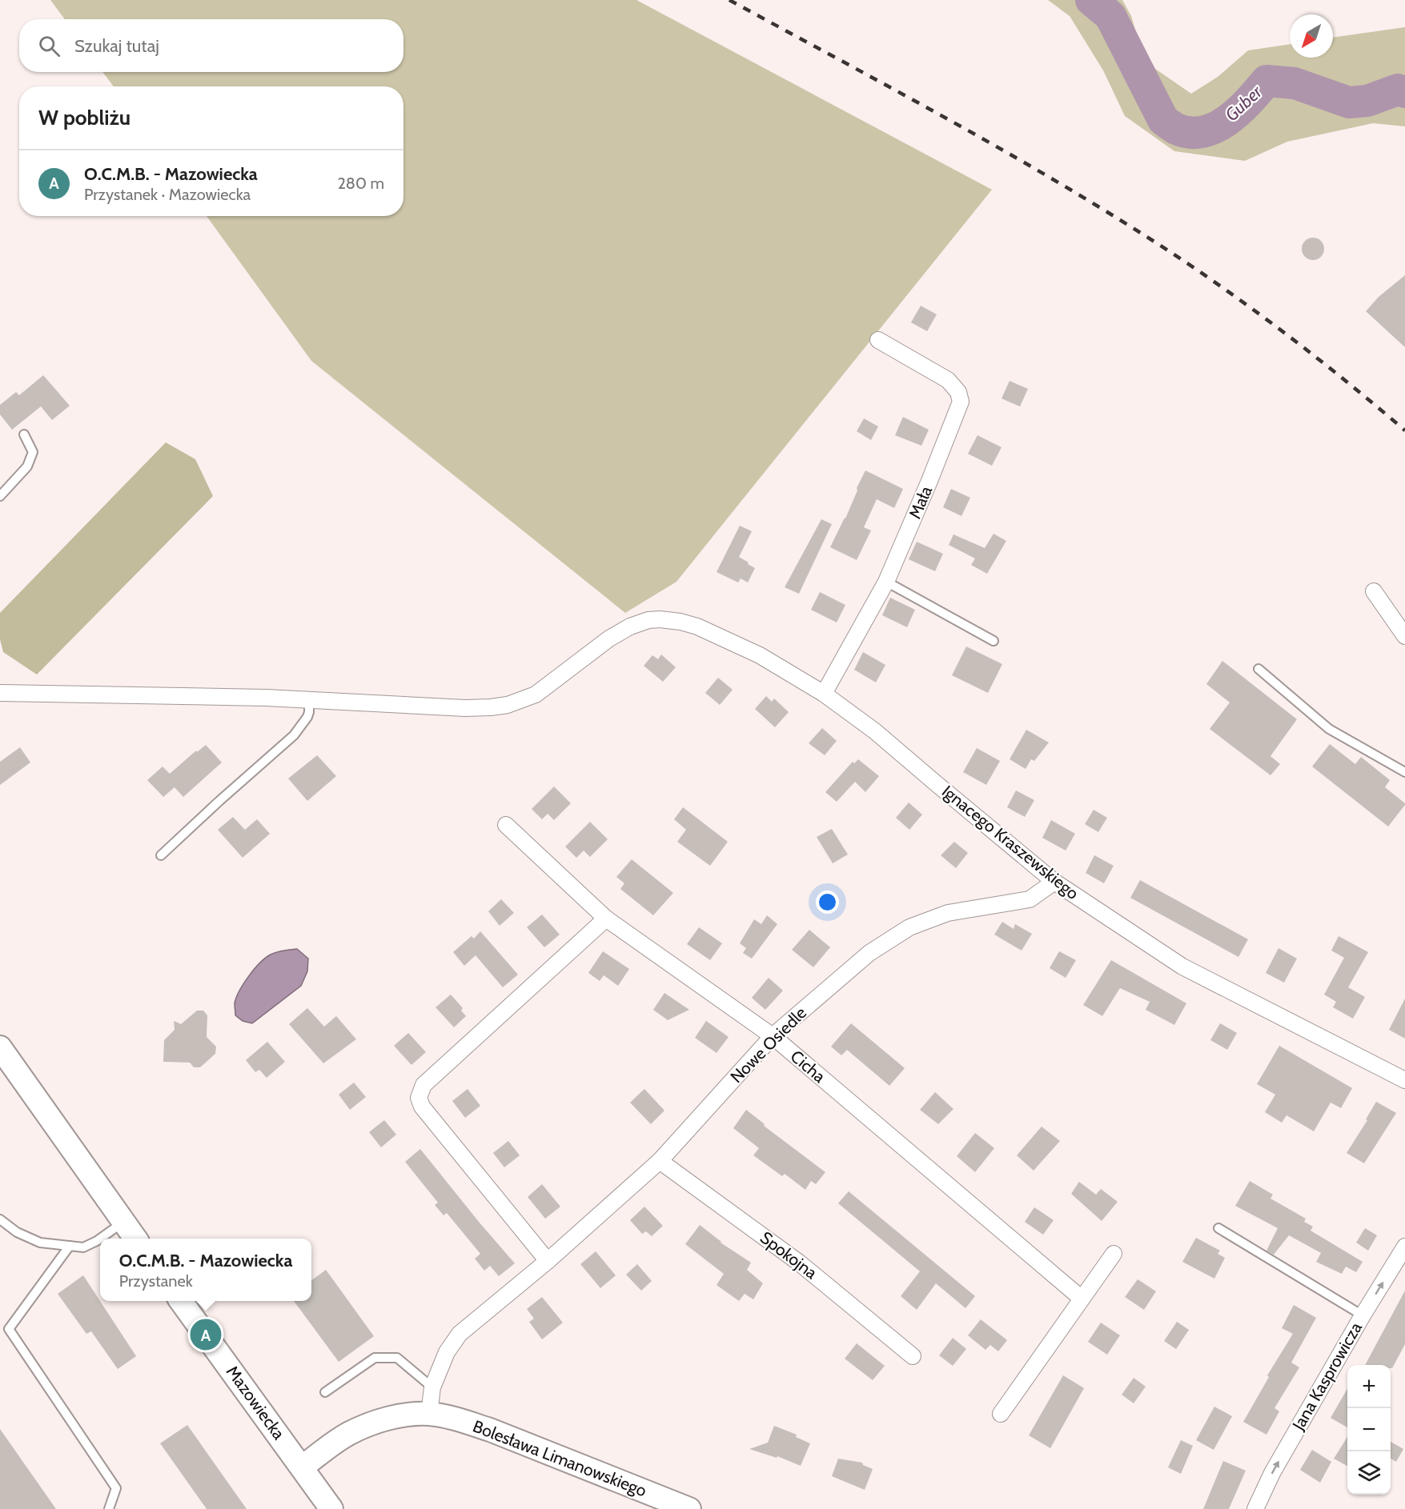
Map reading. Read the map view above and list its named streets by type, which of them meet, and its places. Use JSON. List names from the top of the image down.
{
  "streets": {
    "main road": ["Mazowiecka", "Bolesława Limanowskiego"],
    "street": [
      "Mała",
      "Ignacego Kraszewskiego",
      "Nowe Osiedle",
      "Cicha",
      "Spokojna",
      "Jana Kasprowicza"
    ]
  },
  "crossings": [
    ["Mała", "Ignacego Kraszewskiego"],
    ["Ignacego Kraszewskiego", "Nowe Osiedle"],
    ["Nowe Osiedle", "Cicha"],
    ["Nowe Osiedle", "Spokojna"],
    ["Nowe Osiedle", "Bolesława Limanowskiego"]
  ],
  "one_way": ["Jana Kasprowicza"],
  "water": ["Guber"],
  "north": "bottom left",
  "page": {
    "search": "Szukaj tutaj",
    "heading": "W pobliżu",
    "list": [
      {
        "mark": "A",
        "name": "O.C.M.B. - Mazowiecka",
        "note": "Przystanek · Mazowiecka",
        "value": "280 m"
      }
    ],
    "popup": ["O.C.M.B. - Mazowiecka", "Przystanek"],
    "pins": "A",
    "map_buttons": ["+", "−"]
  }
}
